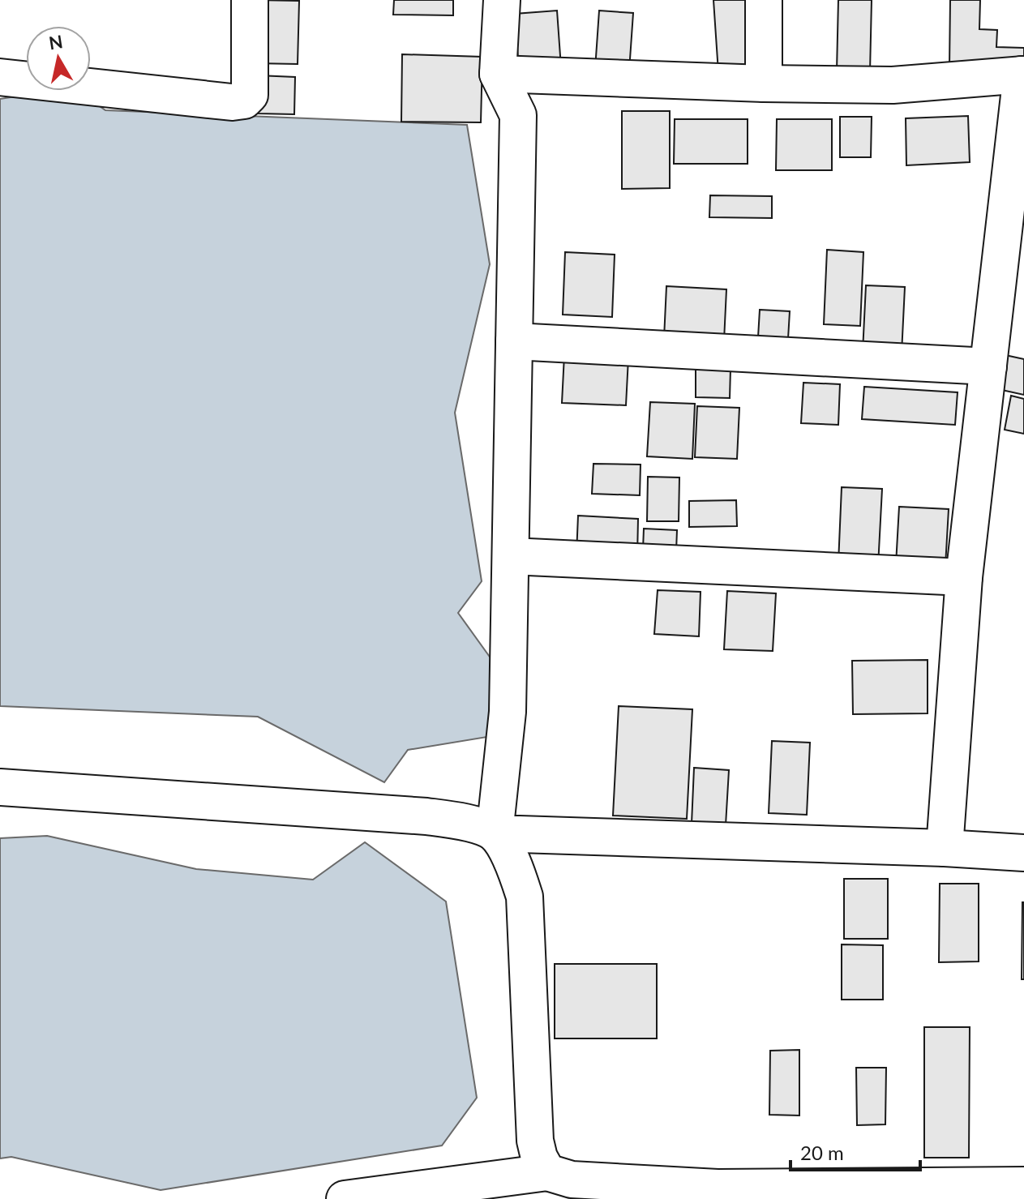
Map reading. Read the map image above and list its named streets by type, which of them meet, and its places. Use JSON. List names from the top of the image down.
{
  "scale_bar": "20 m",
  "north": "top"
}
